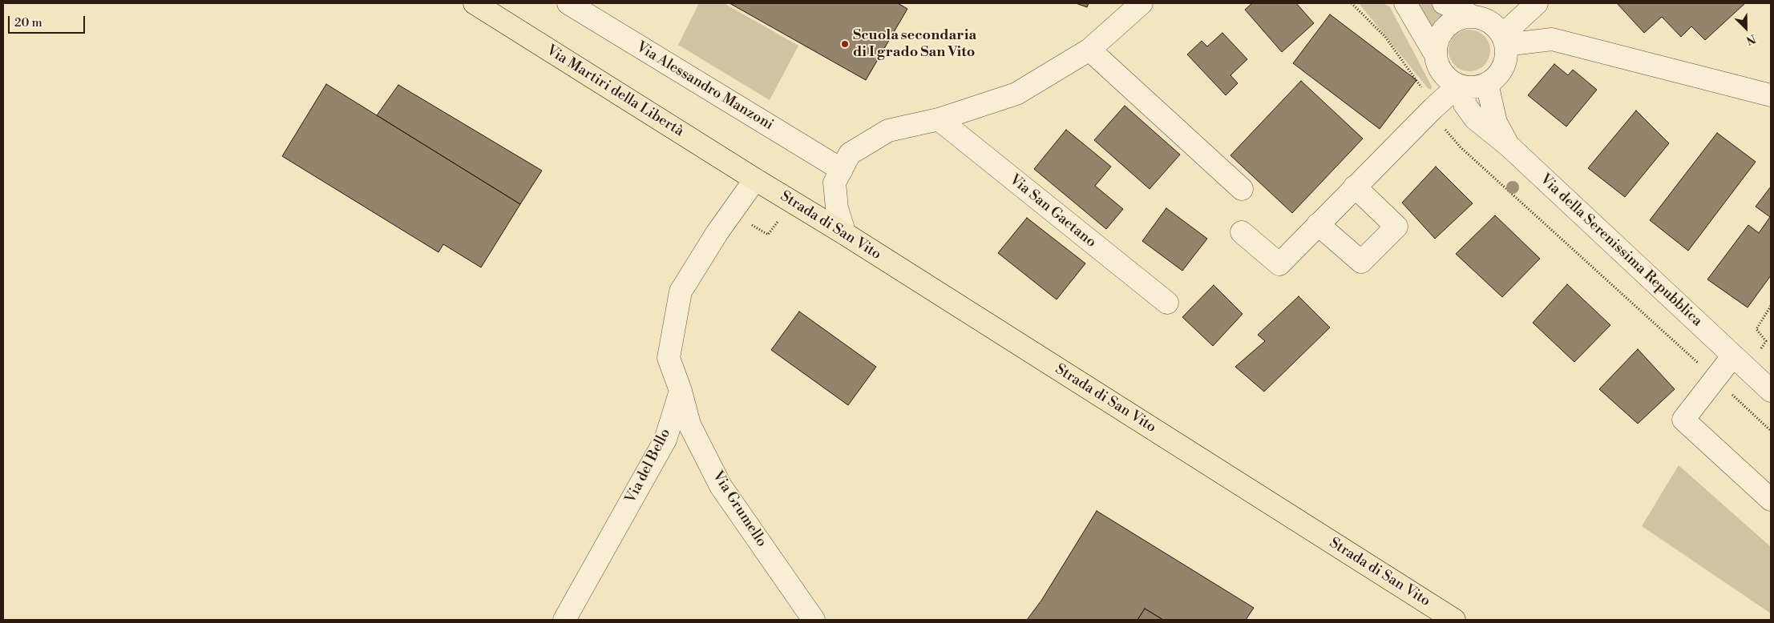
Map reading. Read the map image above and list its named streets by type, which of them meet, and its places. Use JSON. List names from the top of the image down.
{
  "streets": {
    "main road": ["Via Martiri della Libertà", "Strada di San Vito"],
    "street": [
      "Via Alessandro Manzoni",
      "Via San Gaetano",
      "Via della Serenissima Repubblica",
      "Via del Bello",
      "Via Grumello"
    ]
  },
  "crossings": [
    ["Via Martiri della Libertà", "Strada di San Vito"],
    ["Via del Bello", "Via Grumello"]
  ],
  "places": ["Scuola secondaria di I grado San Vito"],
  "scale_bar": "20 m",
  "north": "bottom right"
}
